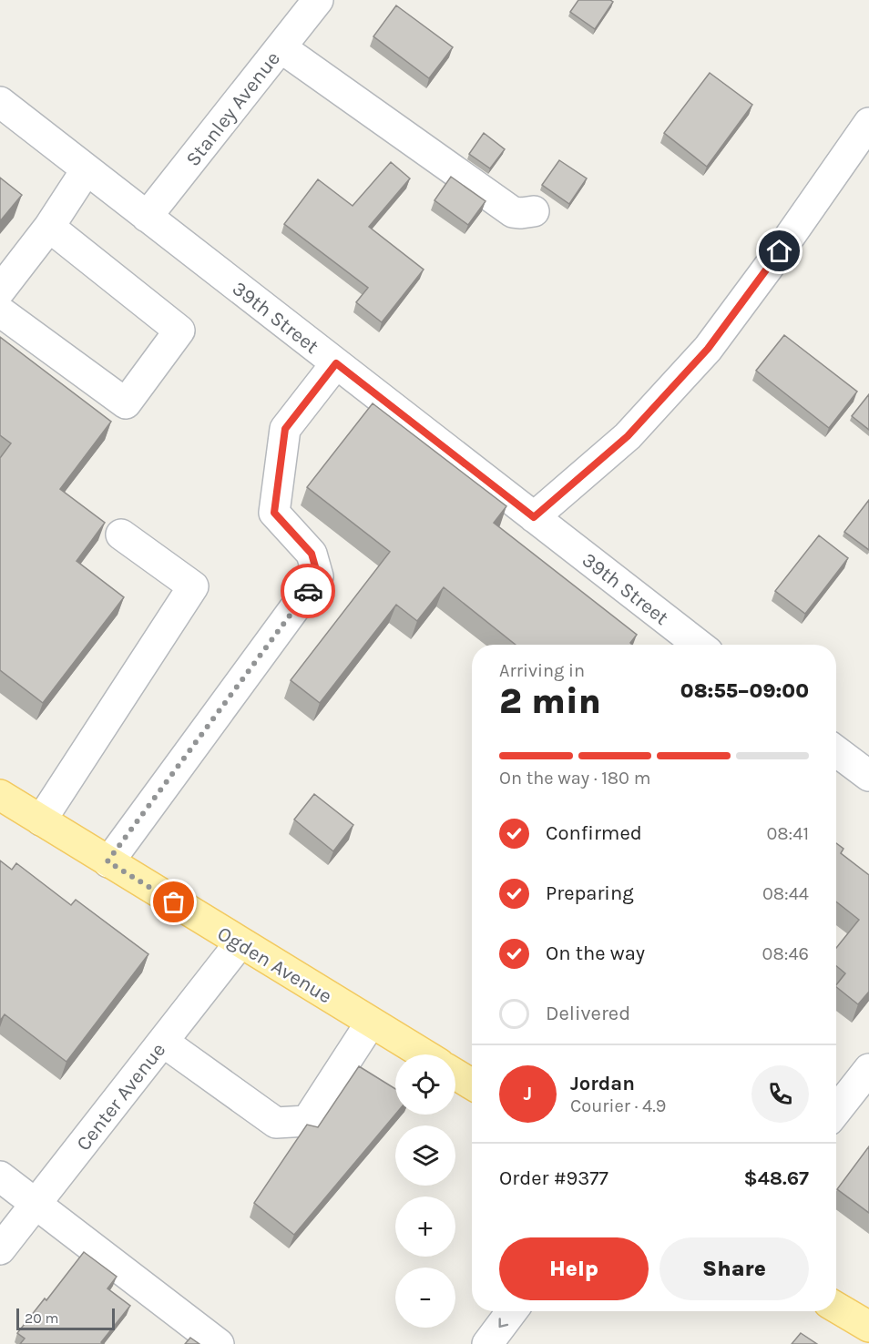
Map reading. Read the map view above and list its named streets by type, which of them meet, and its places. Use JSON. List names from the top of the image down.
{
  "streets": {
    "main road": ["Ogden Avenue"],
    "street": ["Stanley Avenue", "39th Street", "Center Avenue"]
  },
  "crossings": [
    ["Stanley Avenue", "39th Street"],
    ["Ogden Avenue", "Center Avenue"]
  ],
  "scale_bar": "20 m",
  "page": {
    "heading": ["2 min", "Arriving in", "08:55–09:00"],
    "panel": [
      "Jordan",
      "Courier · 4.9",
      "Order #9377",
      "$48.67"
    ],
    "bar": "On the way · 180 m",
    "list": [
      ["Confirmed", "08:41"],
      ["Preparing", "08:44"],
      ["On the way", "08:46"],
      "Delivered"
    ],
    "map_buttons": ["+", "−"],
    "round": "J",
    "buttons": ["Help", "Share"],
    "scale": "20 m"
  }
}
